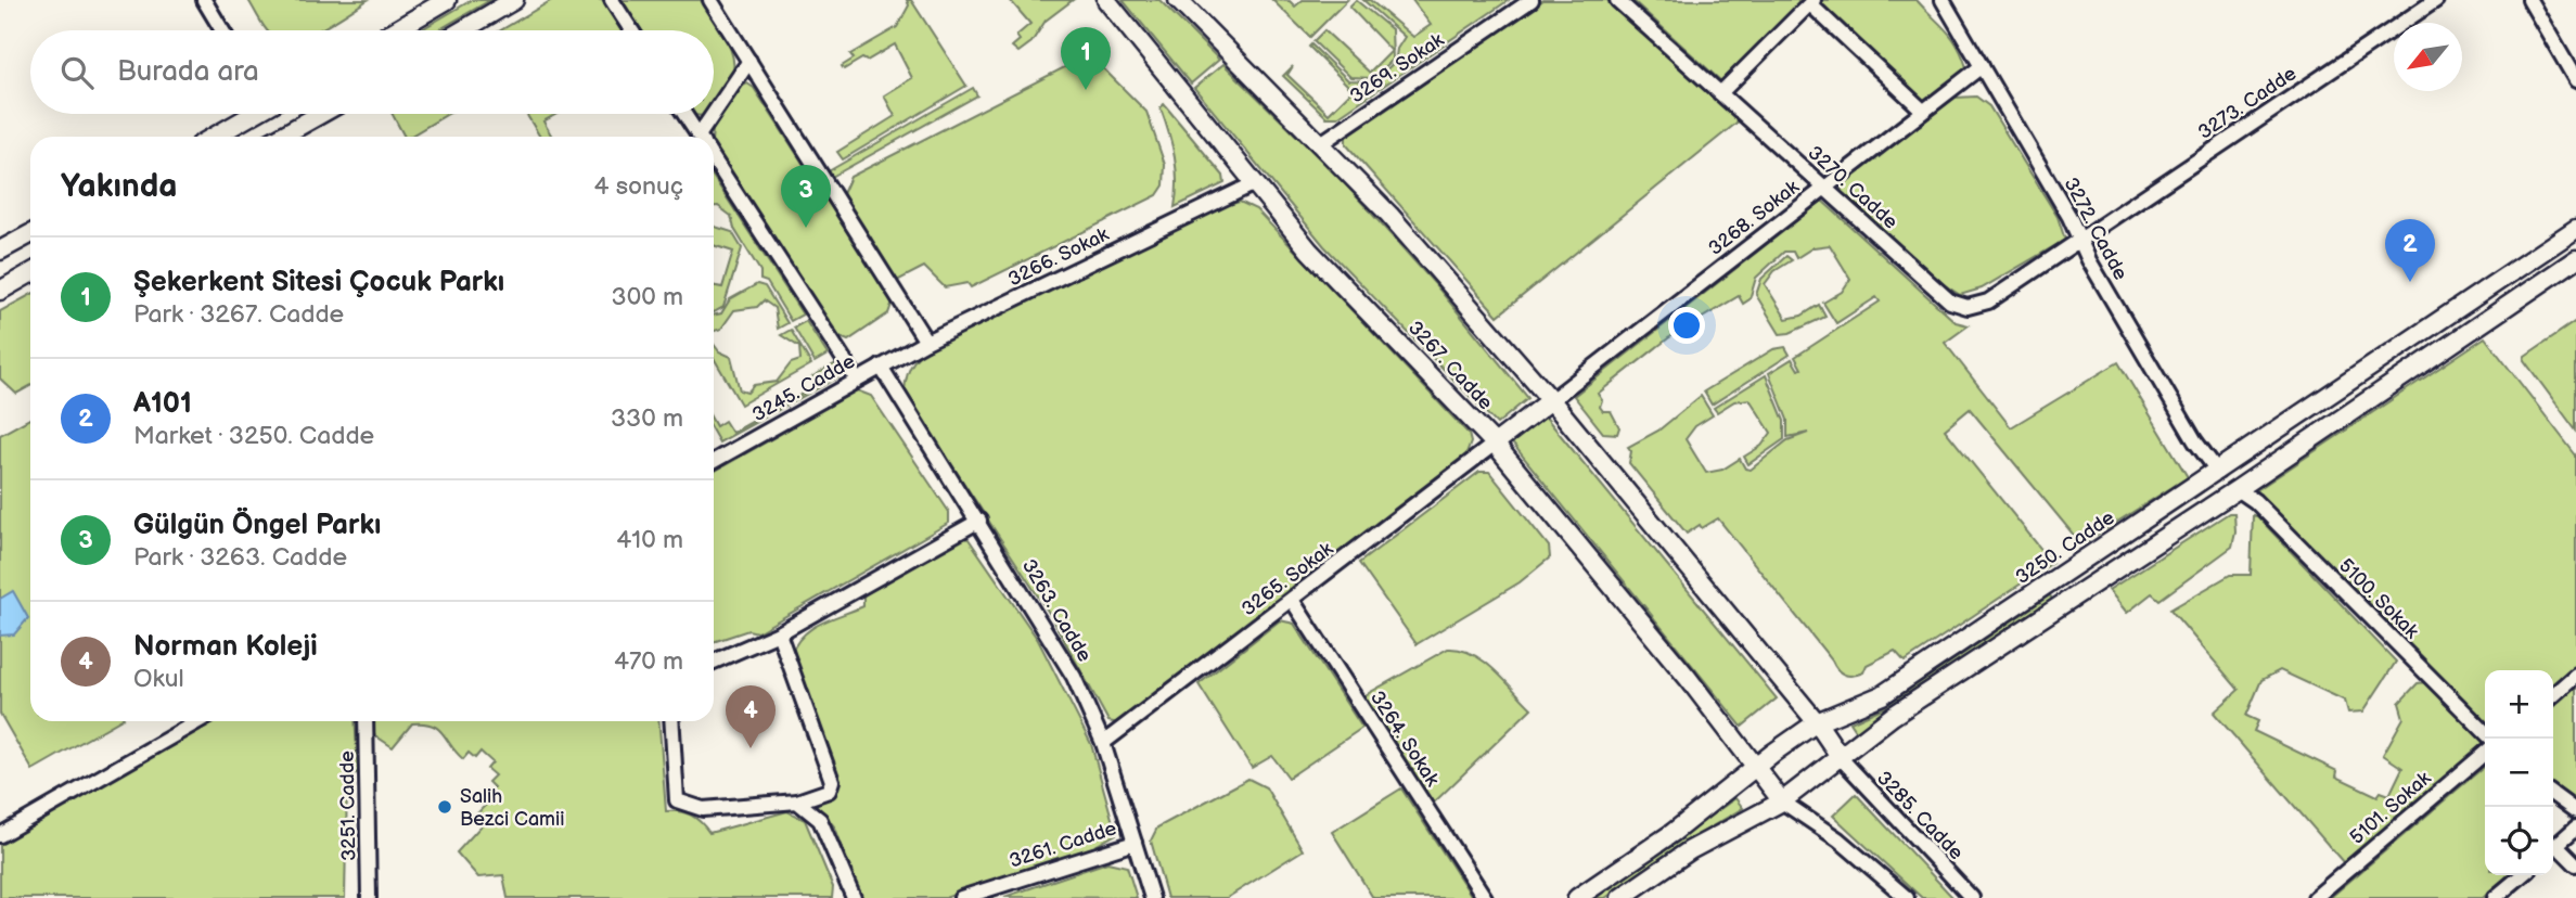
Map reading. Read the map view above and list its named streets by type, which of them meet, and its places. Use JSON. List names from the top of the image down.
{
  "streets": {
    "street": [
      "3269. Sokak",
      "3273. Cadde",
      "3270. Cadde",
      "3268. Sokak",
      "3272. Cadde",
      "3266. Sokak",
      "3267. Cadde",
      "3245. Cadde",
      "3250. Cadde",
      "3265. Sokak",
      "5100. Sokak",
      "3263. Cadde",
      "3264. Sokak",
      "3251. Cadde",
      "5101. Sokak",
      "3285. Cadde",
      "3261. Cadde"
    ]
  },
  "crossings": [
    ["3273. Cadde", "3270. Cadde"],
    ["3273. Cadde", "3272. Cadde"],
    ["3270. Cadde", "3268. Sokak"],
    ["3270. Cadde", "3272. Cadde"],
    ["3268. Sokak", "3272. Cadde"],
    ["3272. Cadde", "3250. Cadde"],
    ["3266. Sokak", "3267. Cadde"],
    ["3266. Sokak", "3245. Cadde"],
    ["3266. Sokak", "3263. Cadde"],
    ["3267. Cadde", "3250. Cadde"],
    ["3267. Cadde", "3265. Sokak"],
    ["3245. Cadde", "3263. Cadde"],
    ["3265. Sokak", "3263. Cadde"],
    ["3265. Sokak", "3264. Sokak"],
    ["3263. Cadde", "3261. Cadde"]
  ],
  "places": ["Salih Bezci Camii"],
  "north": "bottom left",
  "page": {
    "pins": [
      "1",
      "3",
      "2",
      "4"
    ],
    "search": "Burada ara",
    "heading": ["Yakında", "4 sonuç"],
    "list": [
      {
        "mark": "1",
        "name": "Şekerkent Sitesi Çocuk Parkı",
        "note": "Park · 3267. Cadde",
        "value": "300 m"
      },
      {
        "mark": "2",
        "name": "A101",
        "note": "Market · 3250. Cadde",
        "value": "330 m"
      },
      {
        "mark": "3",
        "name": "Gülgün Öngel Parkı",
        "note": "Park · 3263. Cadde",
        "value": "410 m"
      },
      {
        "mark": "4",
        "name": "Norman Koleji",
        "note": "Okul",
        "value": "470 m"
      }
    ],
    "map_buttons": ["+", "−"]
  }
}
